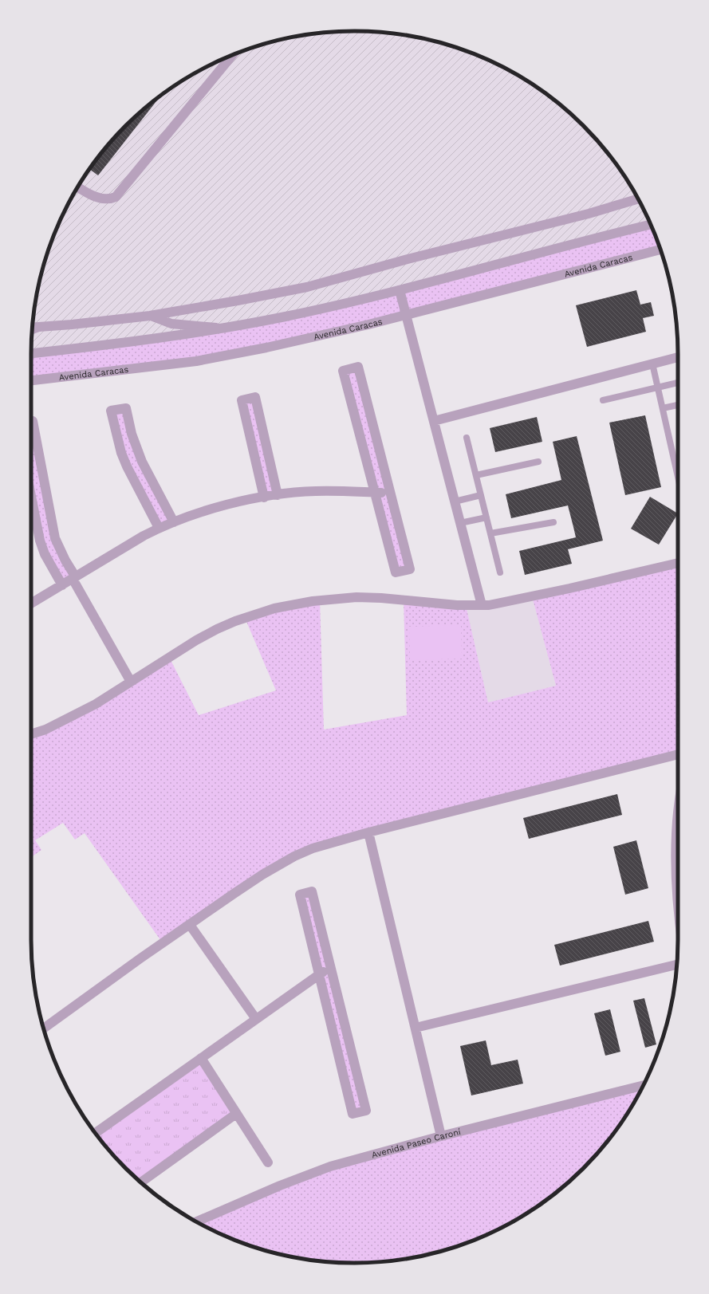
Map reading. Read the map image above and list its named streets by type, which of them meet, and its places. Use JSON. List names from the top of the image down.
{
  "streets": {
    "street": ["Avenida Caracas", "Avenida Paseo Caroní"]
  }
}
